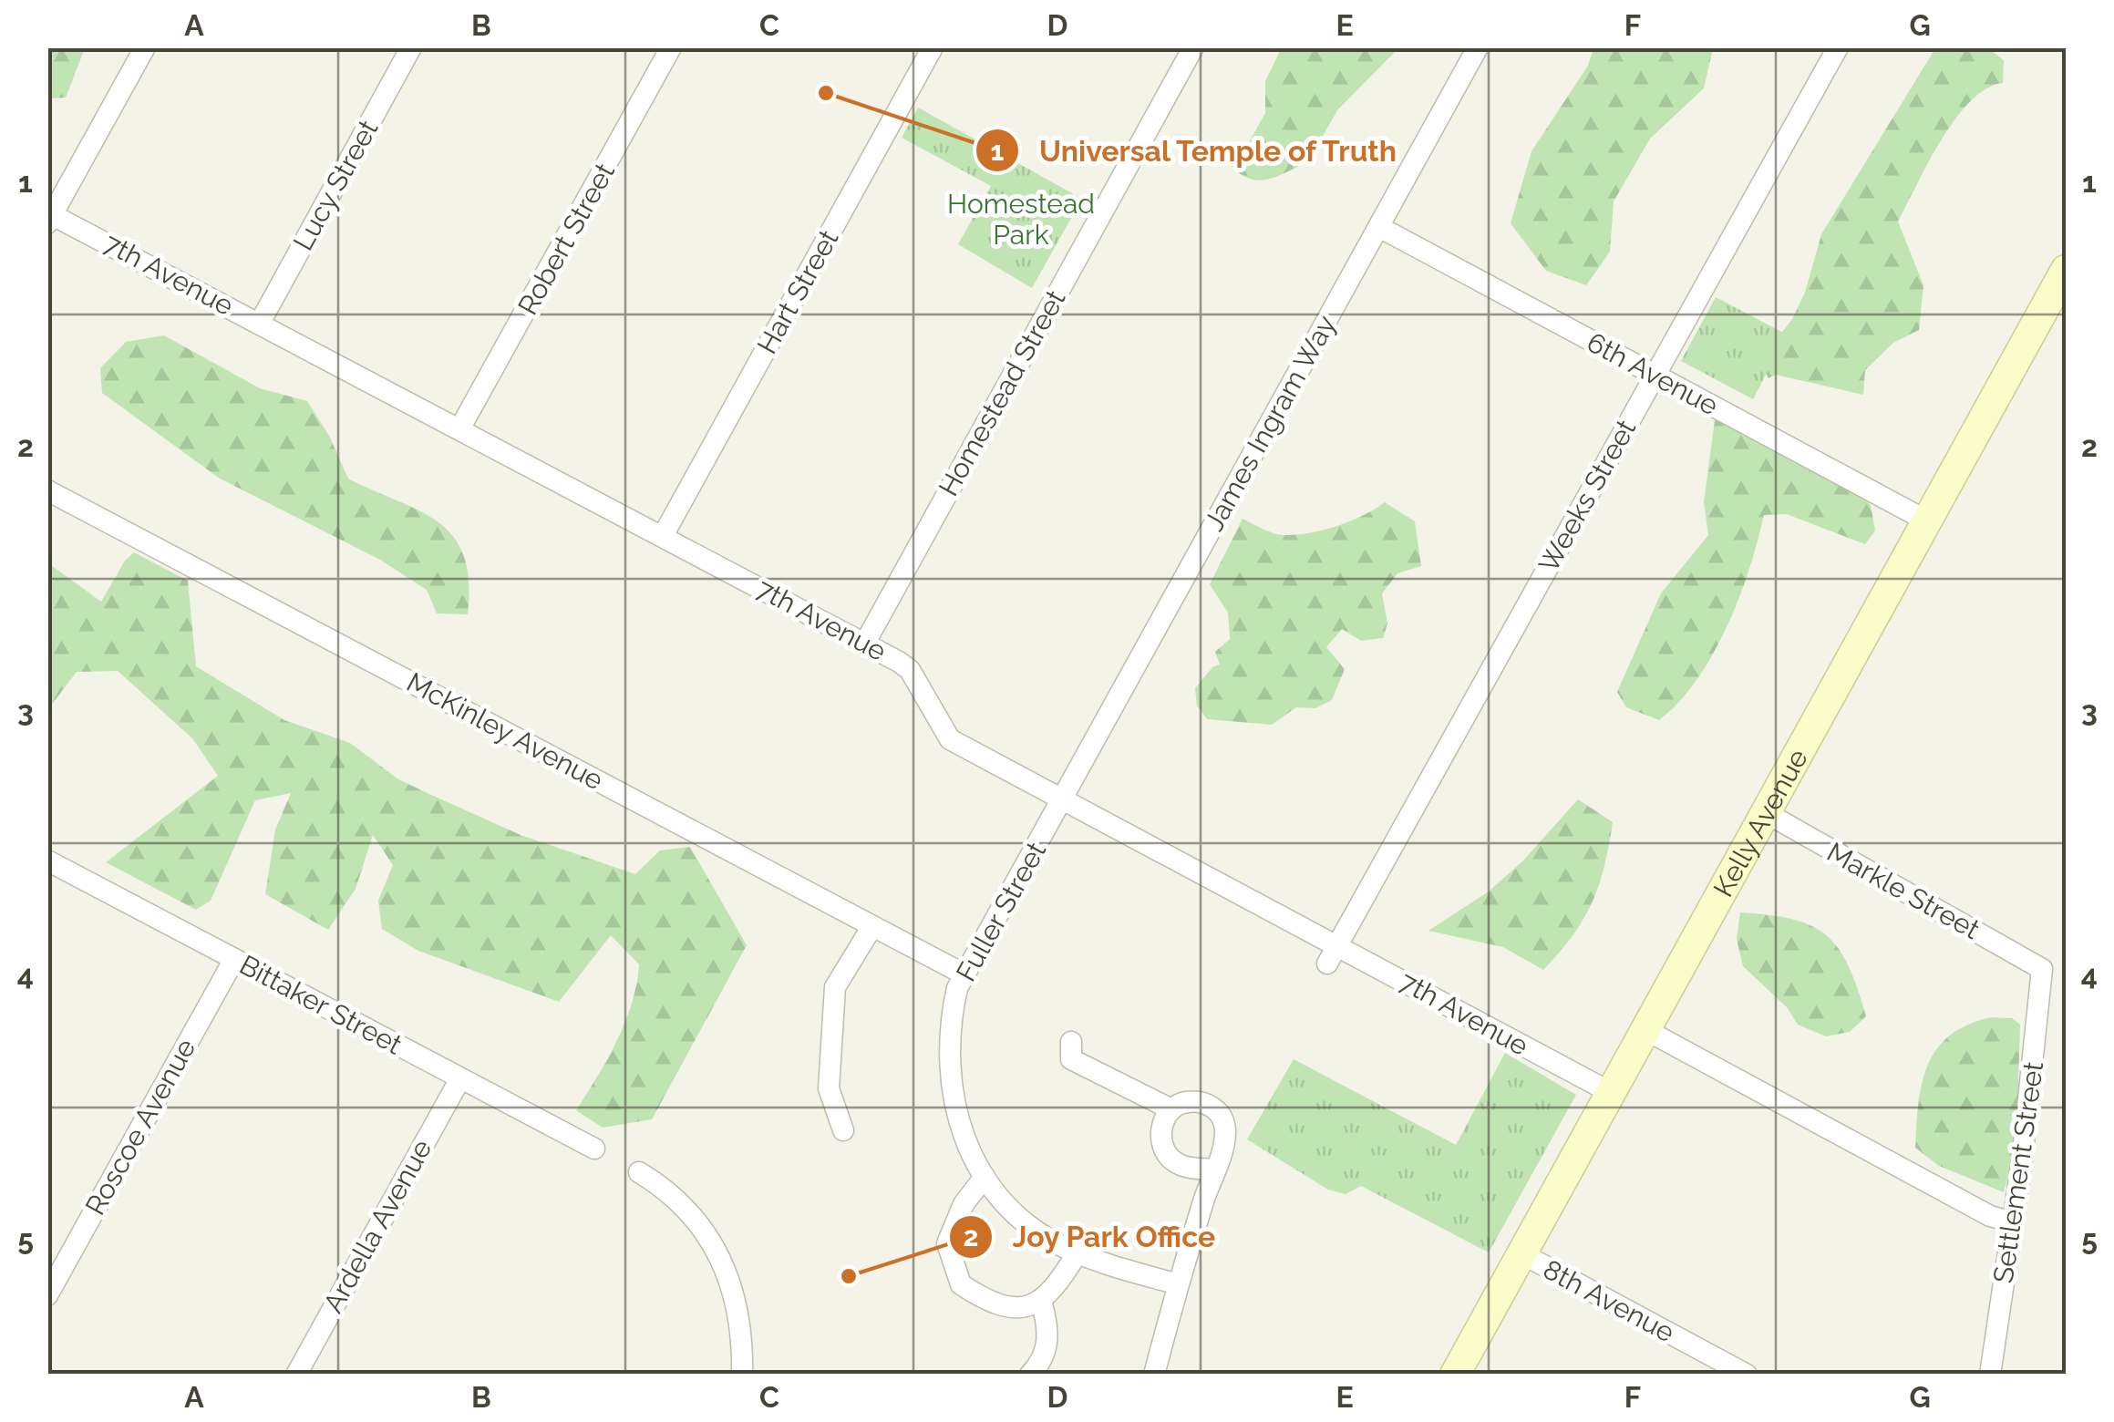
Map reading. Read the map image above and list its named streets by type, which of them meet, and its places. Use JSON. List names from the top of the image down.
{
  "streets": {
    "main road": ["Kelly Avenue"],
    "street": [
      "Lucy Street",
      "Robert Street",
      "7th Avenue",
      "Hart Street",
      "6th Avenue",
      "Homestead Street",
      "James Ingram Way",
      "Weeks Street",
      "McKinley Avenue",
      "Markle Street",
      "Fuller Street",
      "Bittaker Street",
      "Roscoe Avenue",
      "Settlement Street",
      "Ardella Avenue",
      "8th Avenue"
    ]
  },
  "crossings": [
    ["Lucy Street", "7th Avenue"],
    ["Robert Street", "7th Avenue"],
    ["7th Avenue", "Hart Street"],
    ["7th Avenue", "Homestead Street"],
    ["7th Avenue", "James Ingram Way"],
    ["7th Avenue", "Weeks Street"],
    ["7th Avenue", "Kelly Avenue"],
    ["7th Avenue", "Fuller Street"],
    ["6th Avenue", "James Ingram Way"],
    ["6th Avenue", "Weeks Street"],
    ["6th Avenue", "Kelly Avenue"],
    ["James Ingram Way", "Fuller Street"],
    ["McKinley Avenue", "Fuller Street"],
    ["Kelly Avenue", "Markle Street"],
    ["Kelly Avenue", "8th Avenue"],
    ["Markle Street", "Settlement Street"],
    ["Bittaker Street", "Roscoe Avenue"],
    ["Bittaker Street", "Ardella Avenue"]
  ],
  "parks": ["Homestead Park"],
  "places": ["Universal Temple of Truth", "Joy Park Office"],
  "grid": {
    "columns": [
      "A",
      "B",
      "C",
      "D",
      "E",
      "F",
      "G"
    ],
    "rows": [
      "1",
      "2",
      "3",
      "4",
      "5"
    ]
  }
}
